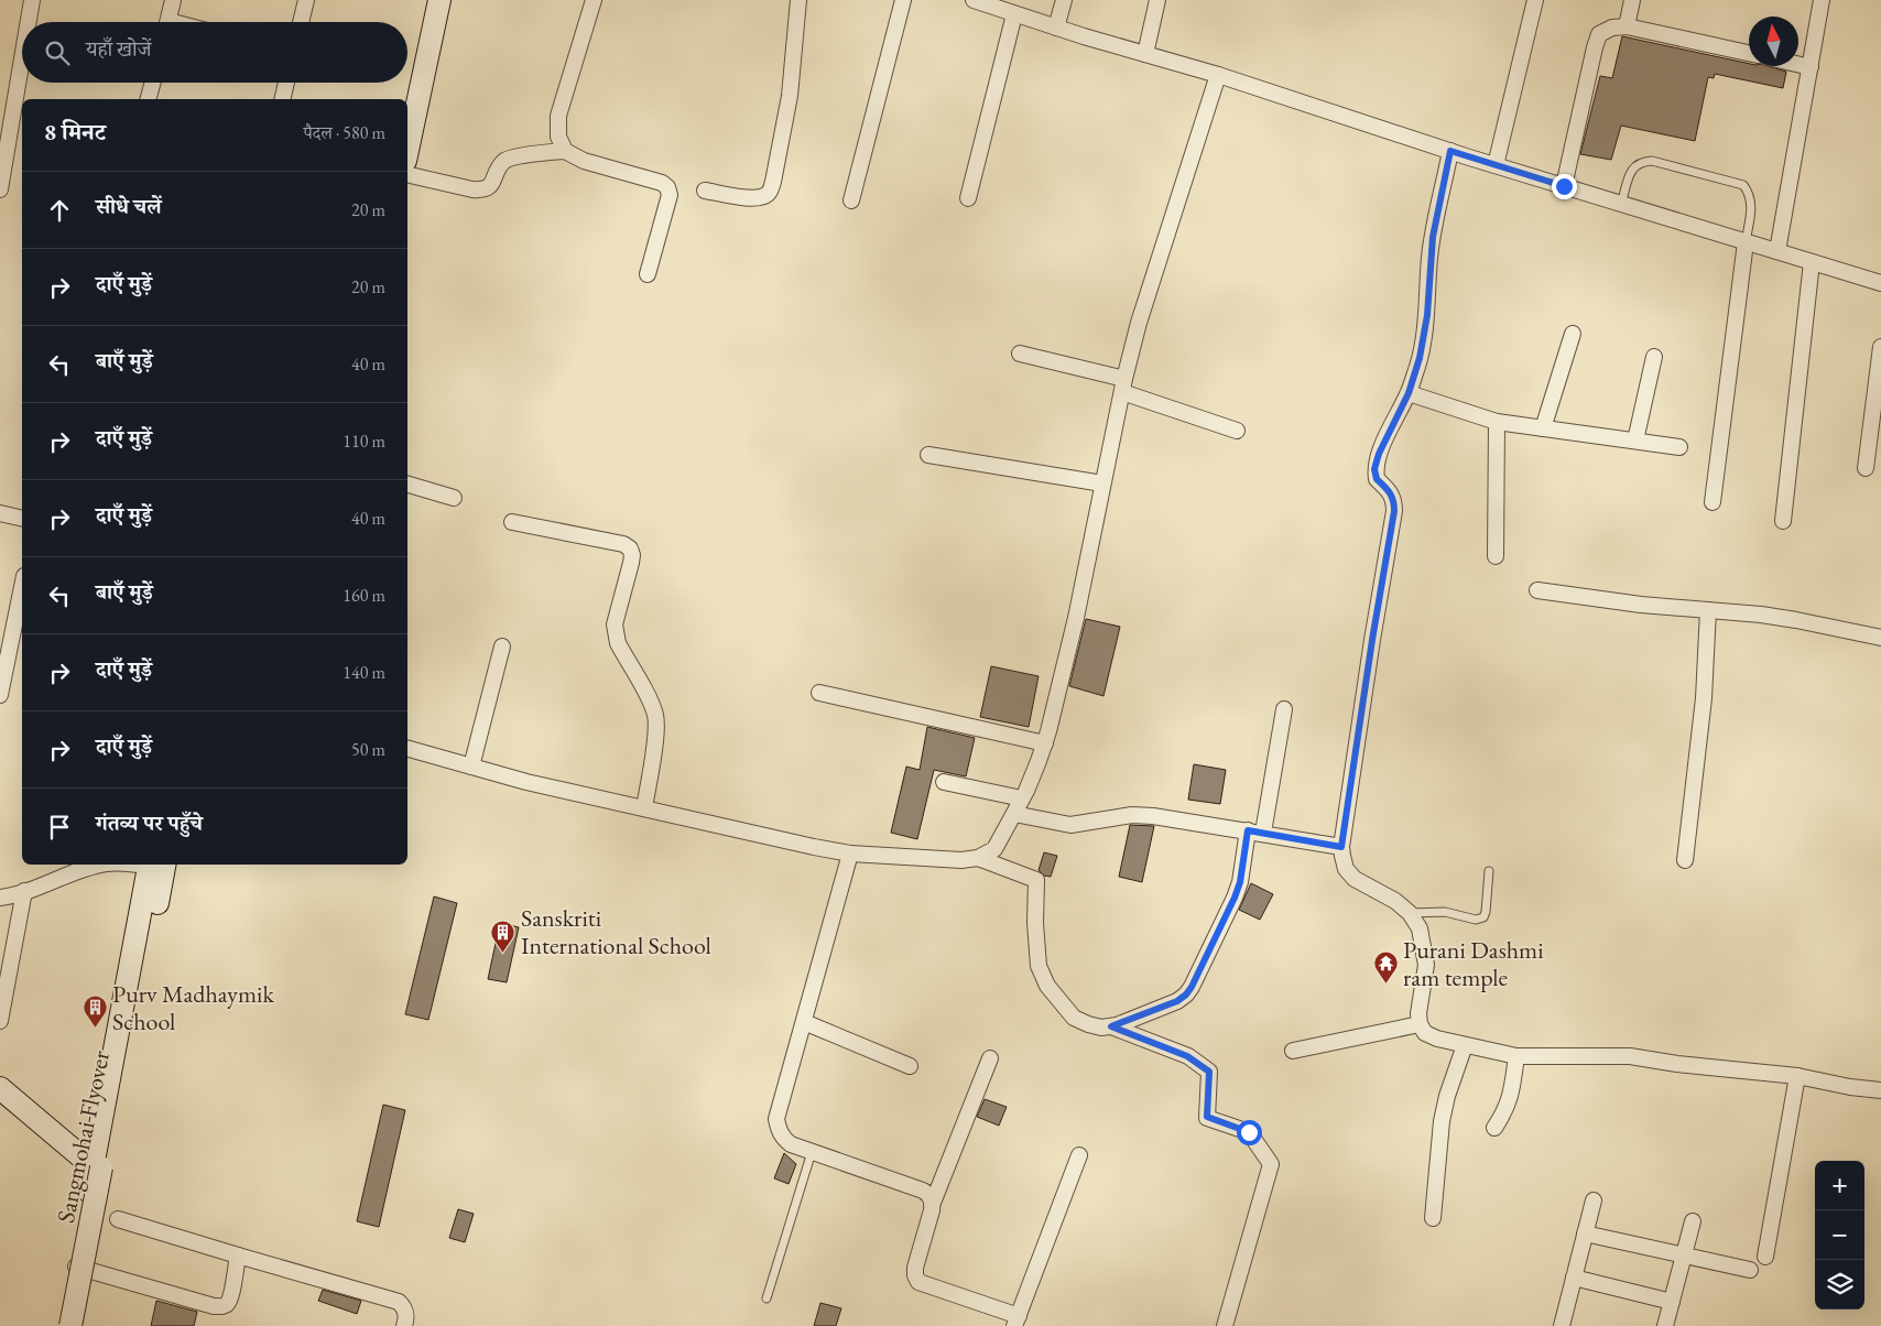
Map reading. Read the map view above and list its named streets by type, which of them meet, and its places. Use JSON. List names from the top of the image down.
{
  "streets": {
    "main road": ["Sangmohai Flyover"]
  },
  "places": {
    "building": ["Sanskriti International School", "Purv Madhaymik School"],
    "temple": ["Purani Dashmi ram temple"]
  },
  "north": "top",
  "page": {
    "search": "यहाँ खोजें",
    "heading": ["8 मिनट", "पैदल · 580 m"],
    "list": [
      ["सीधे चलें", "20 m"],
      ["दाएँ मुड़ें", "20 m"],
      ["बाएँ मुड़ें", "40 m"],
      ["दाएँ मुड़ें", "110 m"],
      ["दाएँ मुड़ें", "40 m"],
      ["बाएँ मुड़ें", "160 m"],
      ["दाएँ मुड़ें", "140 m"],
      ["दाएँ मुड़ें", "50 m"],
      "गंतव्य पर पहुँचे"
    ],
    "map_buttons": ["+", "−"]
  }
}
